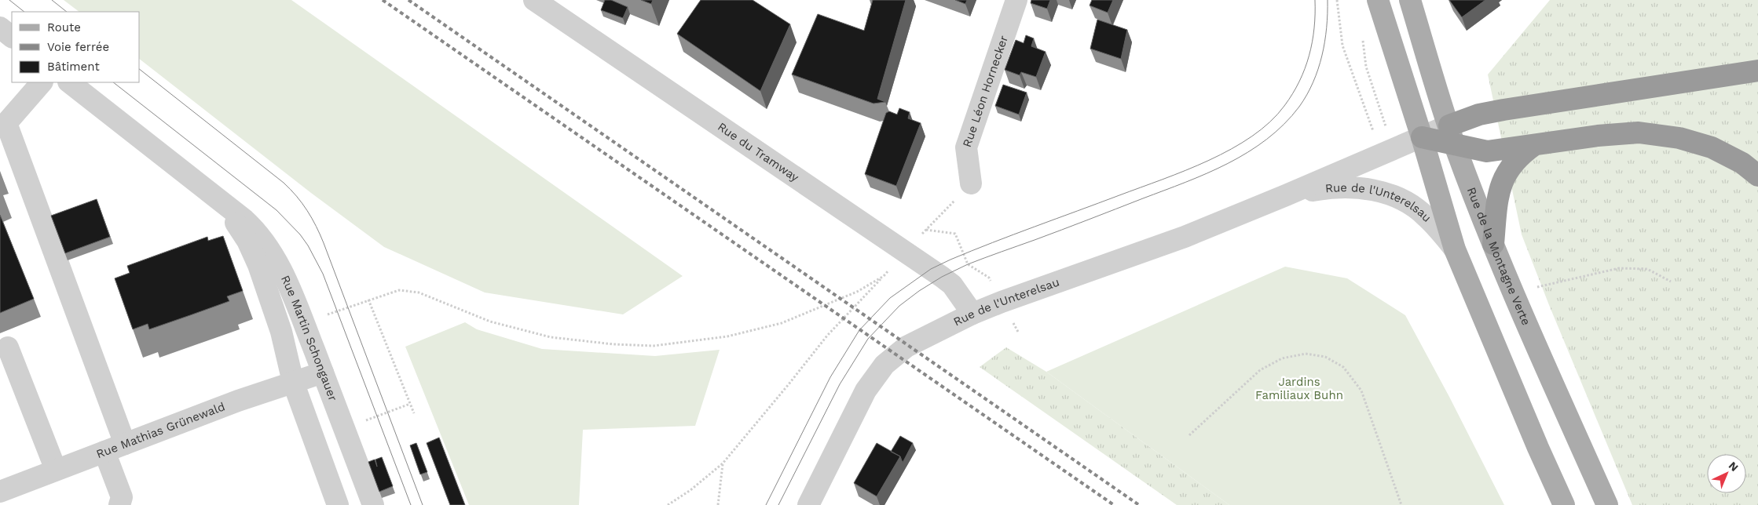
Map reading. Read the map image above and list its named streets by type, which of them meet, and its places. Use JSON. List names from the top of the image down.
{
  "streets": {
    "main road": ["Rue de la Montagne Verte"],
    "street": [
      "Rue Léon Hornecker",
      "Rue du Tramway",
      "Rue de l'Unterelsau",
      "Rue Martin Schongauer",
      "Rue Mathias Grünewald"
    ]
  },
  "crossings": [
    ["Rue du Tramway", "Rue de l'Unterelsau"],
    ["Rue de l'Unterelsau", "Rue de la Montagne Verte"],
    ["Rue Martin Schongauer", "Rue Mathias Grünewald"]
  ],
  "parks": ["Jardins Familiaux Buhn"],
  "legend": ["Route", "Voie ferrée", "Bâtiment"],
  "north": "top right"
}
